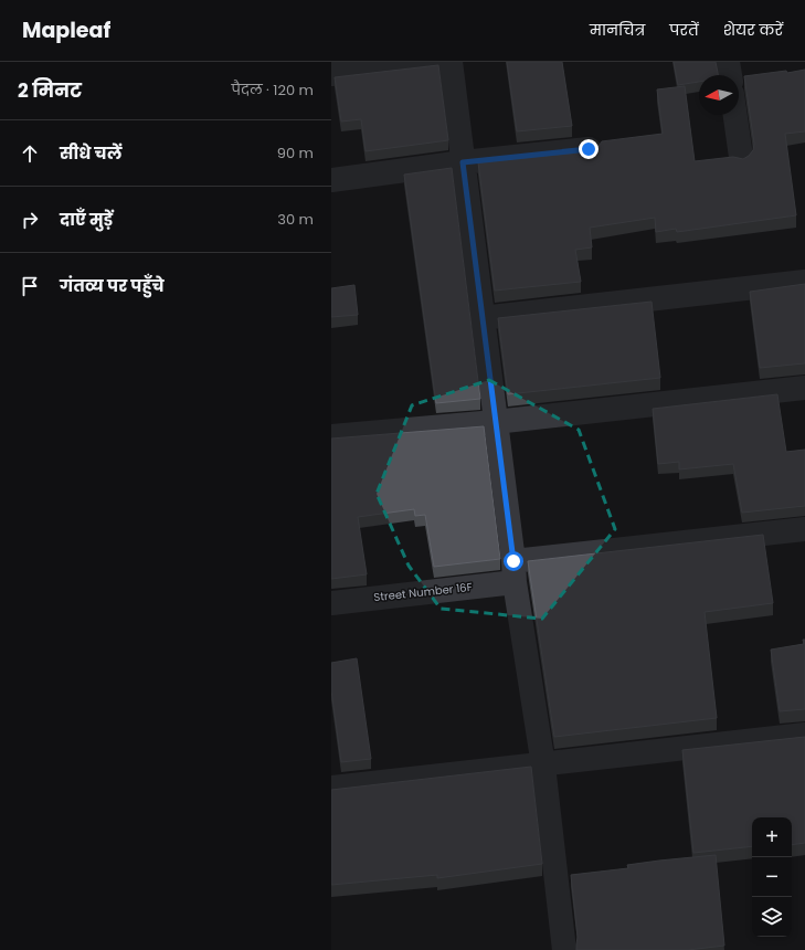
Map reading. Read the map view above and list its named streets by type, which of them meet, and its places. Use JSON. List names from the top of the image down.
{
  "streets": {
    "street": ["Street Number 16F"]
  },
  "north": "left",
  "page": {
    "header": "Mapleaf",
    "nav": ["मानचित्र", "परतें", "शेयर करें"],
    "heading": ["2 मिनट", "पैदल · 120 m"],
    "list": [
      ["सीधे चलें", "90 m"],
      ["दाएँ मुड़ें", "30 m"],
      "गंतव्य पर पहुँचे"
    ],
    "map_buttons": ["+", "−"]
  }
}
